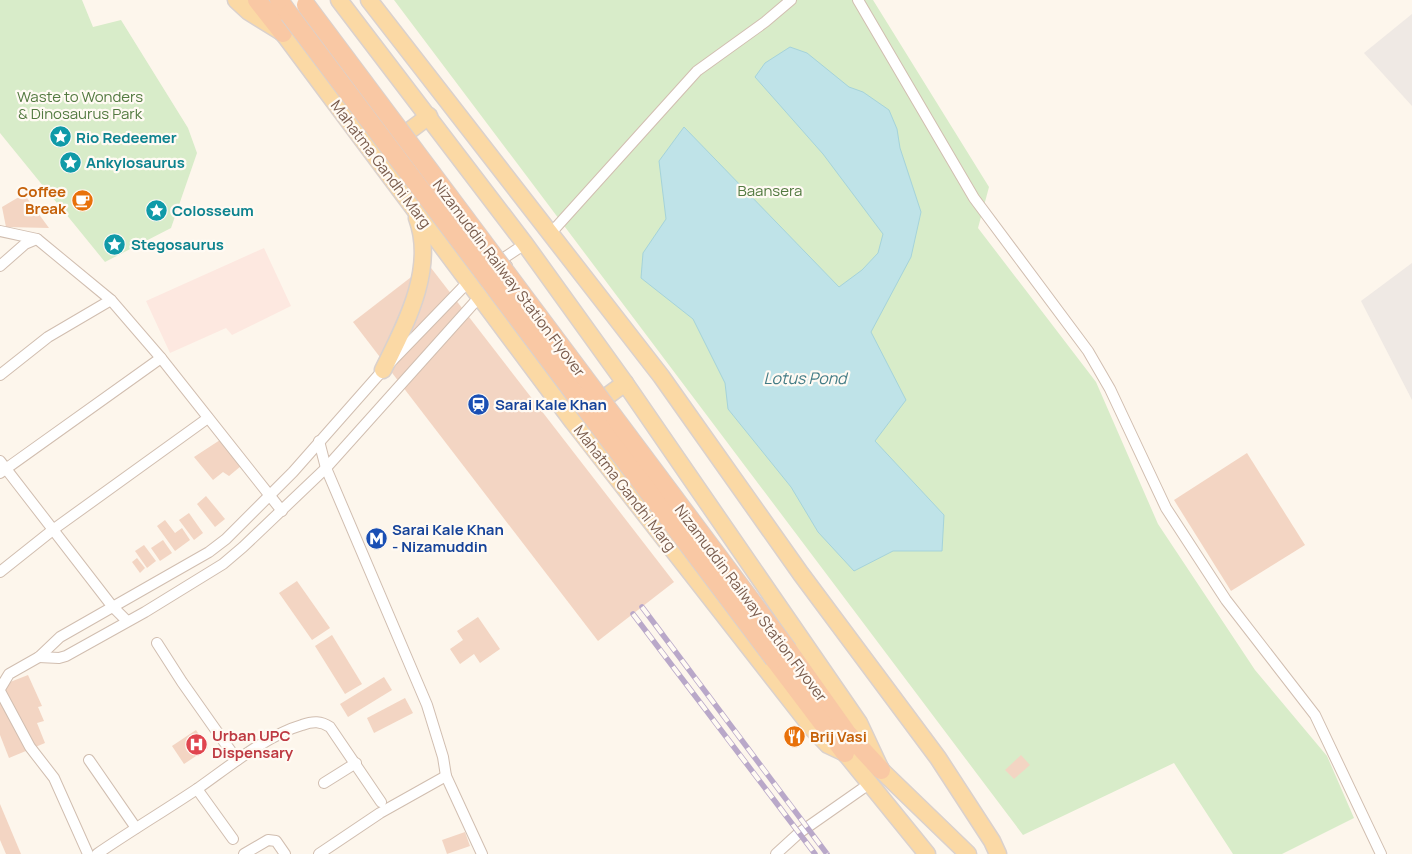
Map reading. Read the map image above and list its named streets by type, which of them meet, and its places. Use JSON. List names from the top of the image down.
{
  "streets": {
    "highway": ["Nizamuddin Railway Station Flyover"],
    "main road": ["Mahatma Gandhi Marg"]
  },
  "crossings": [
    ["Mahatma Gandhi Marg", "Nizamuddin Railway Station Flyover"]
  ],
  "water": ["Lotus Pond"],
  "parks": ["Waste to Wonders & Dinosaurus Park", "Baansera"],
  "places": {
    "place": [
      "Rio Redeemer",
      "Ankylosaurus",
      "Colosseum",
      "Stegosaurus"
    ],
    "cafe": ["Coffee Break"],
    "station": ["Sarai Kale Khan"],
    "metro station": ["Sarai Kale Khan - Nizamuddin"],
    "restaurant": ["Brij Vasi"],
    "hospital": ["Urban UPC Dispensary"]
  }
}
